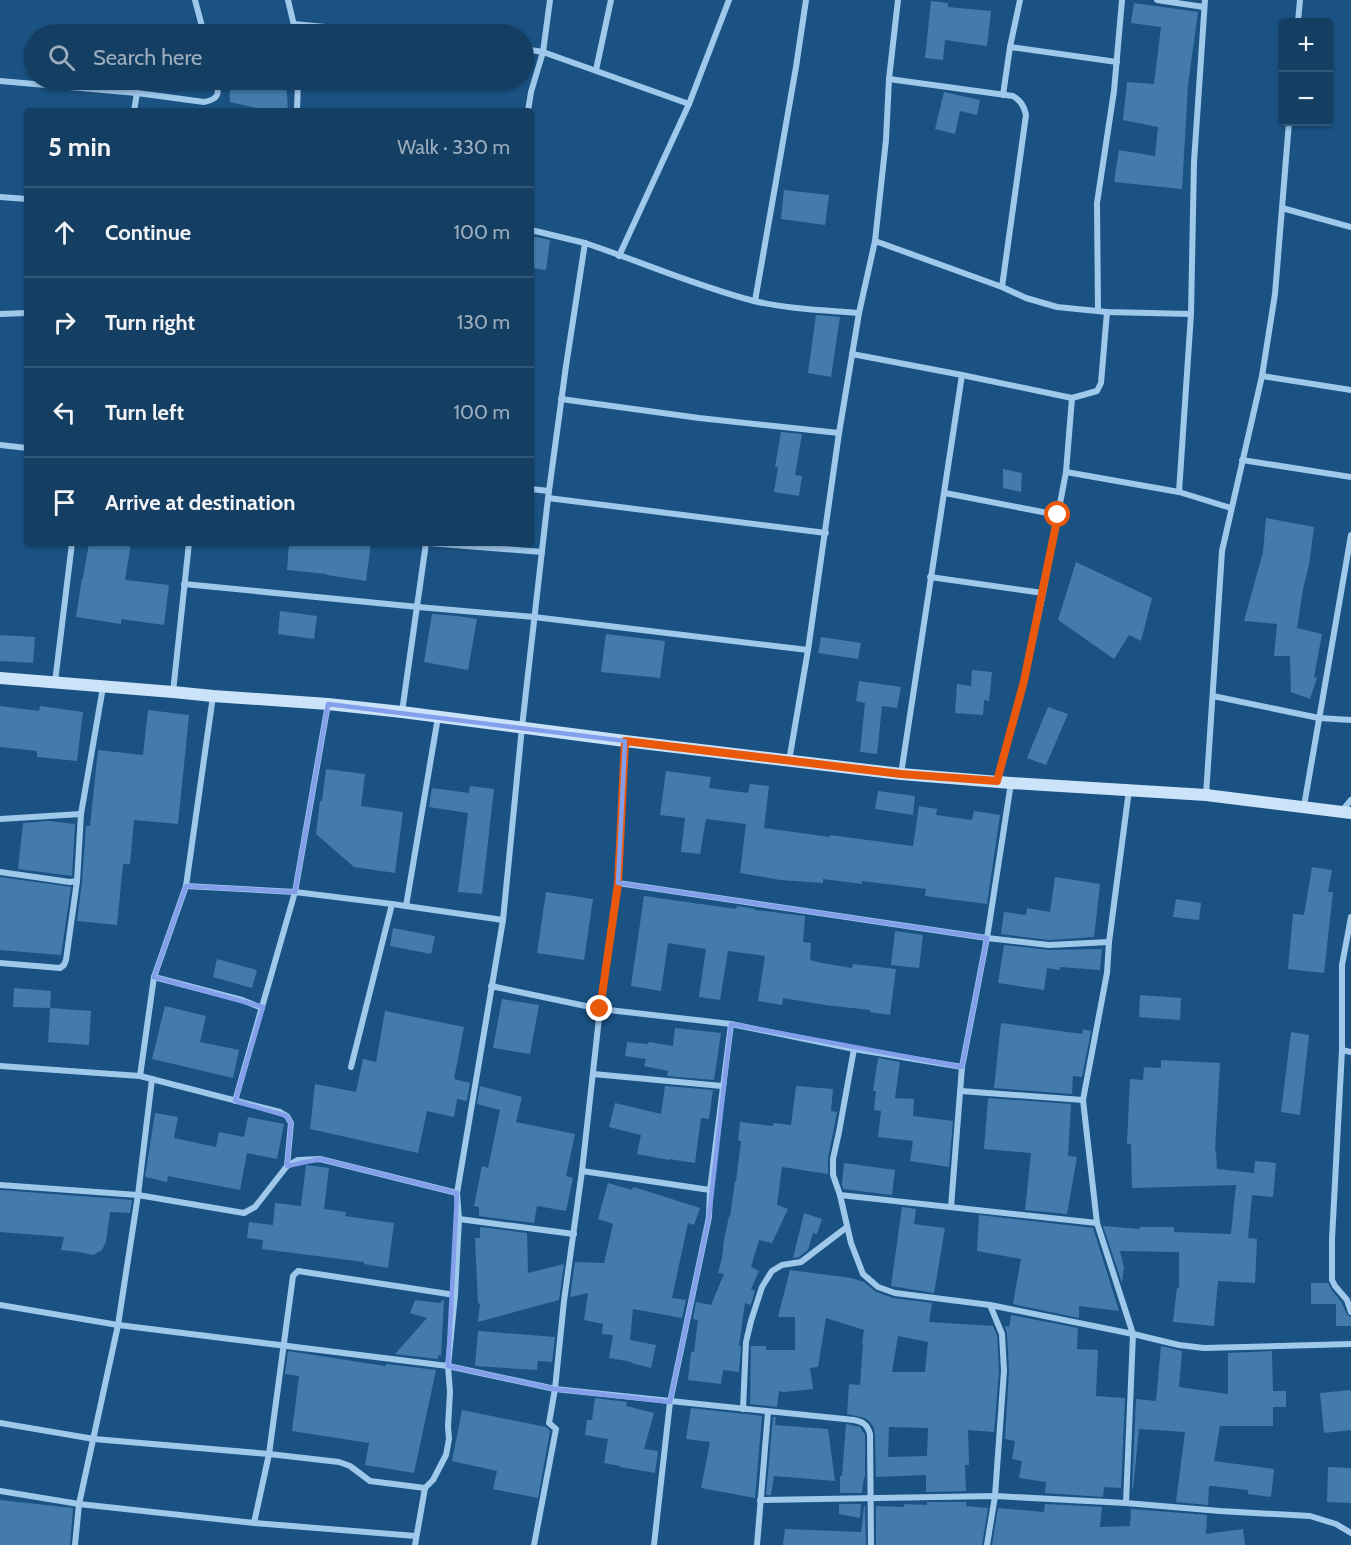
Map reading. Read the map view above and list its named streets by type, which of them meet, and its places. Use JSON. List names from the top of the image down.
{
  "page": {
    "map_buttons": ["+", "−"],
    "search": "Search here",
    "heading": ["5 min", "Walk · 330 m"],
    "list": [
      ["Continue", "100 m"],
      ["Turn right", "130 m"],
      ["Turn left", "100 m"],
      "Arrive at destination"
    ]
  }
}
